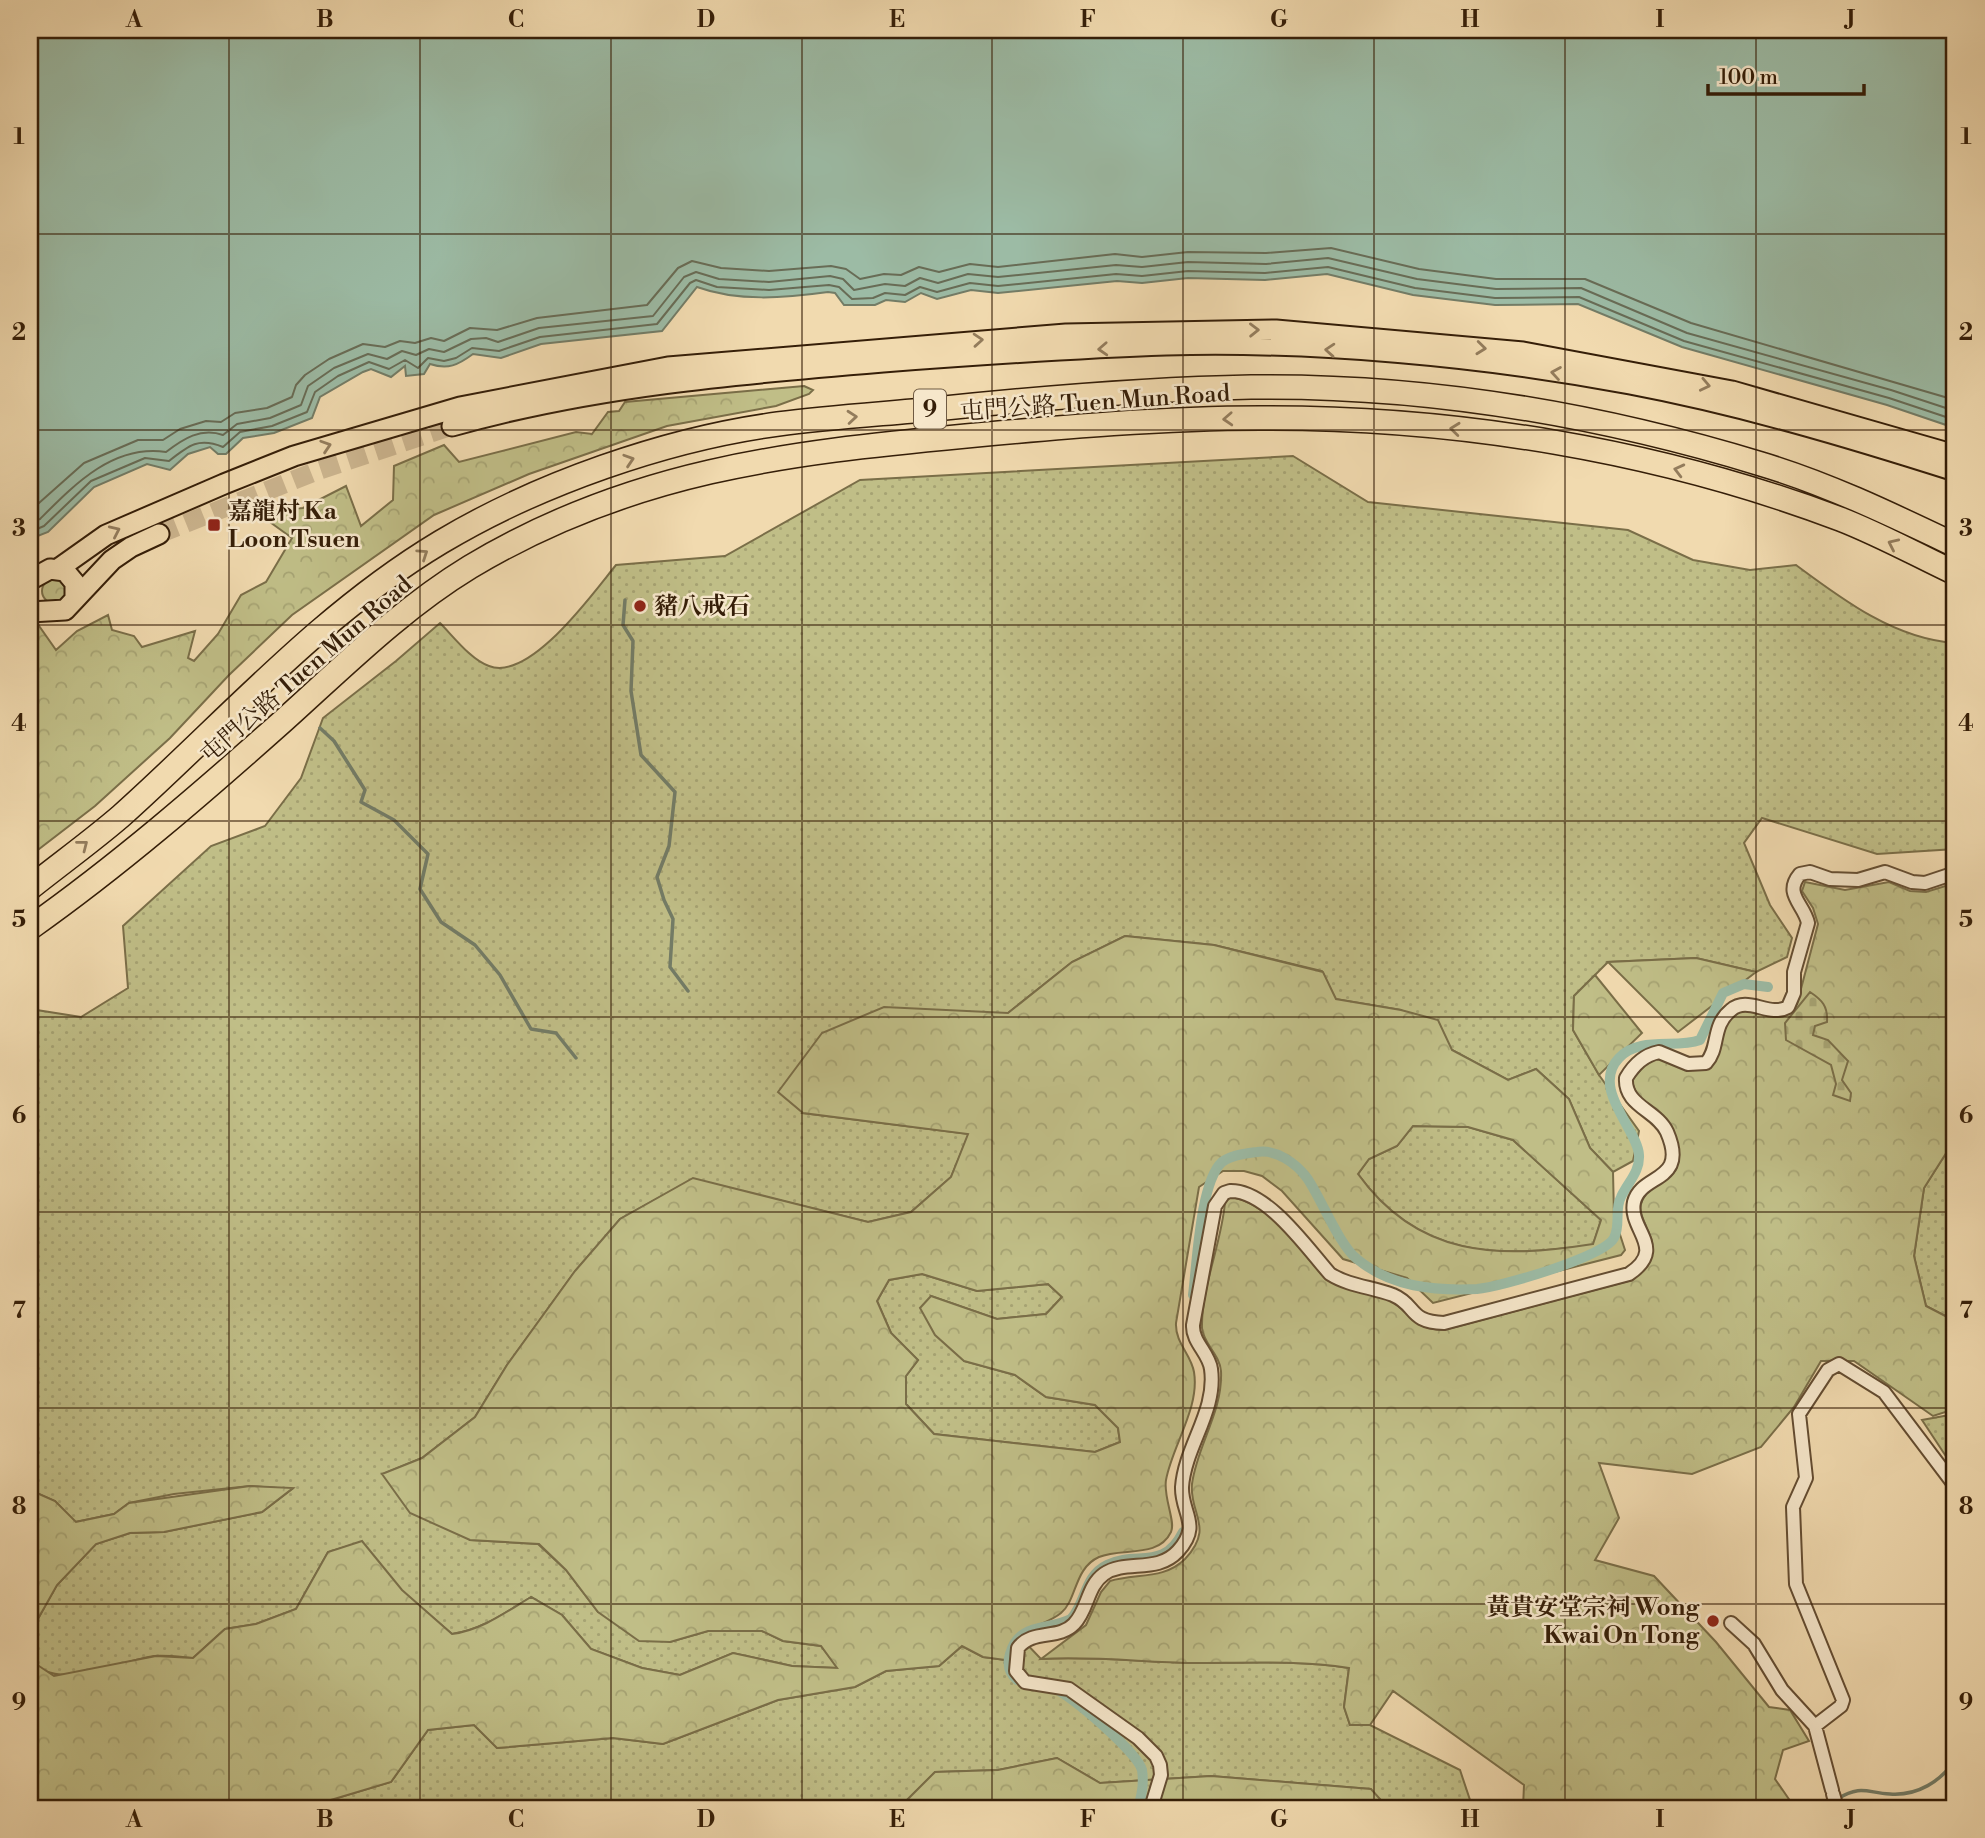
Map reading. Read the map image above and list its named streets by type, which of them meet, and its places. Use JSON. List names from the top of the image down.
{
  "streets": {
    "highway": ["屯門公路 Tuen Mun Road", "9"]
  },
  "places": {
    "transit": ["嘉龍村 Ka Loon Tsuen"],
    "other": ["豬八戒石", "黃貴安堂宗祠 Wong Kwai On Tong"]
  },
  "scale_bar": "100 m",
  "grid": {
    "columns": [
      "A",
      "B",
      "C",
      "D",
      "E",
      "F",
      "G",
      "H",
      "I",
      "J"
    ],
    "rows": [
      "1",
      "2",
      "3",
      "4",
      "5",
      "6",
      "7",
      "8",
      "9"
    ]
  }
}
